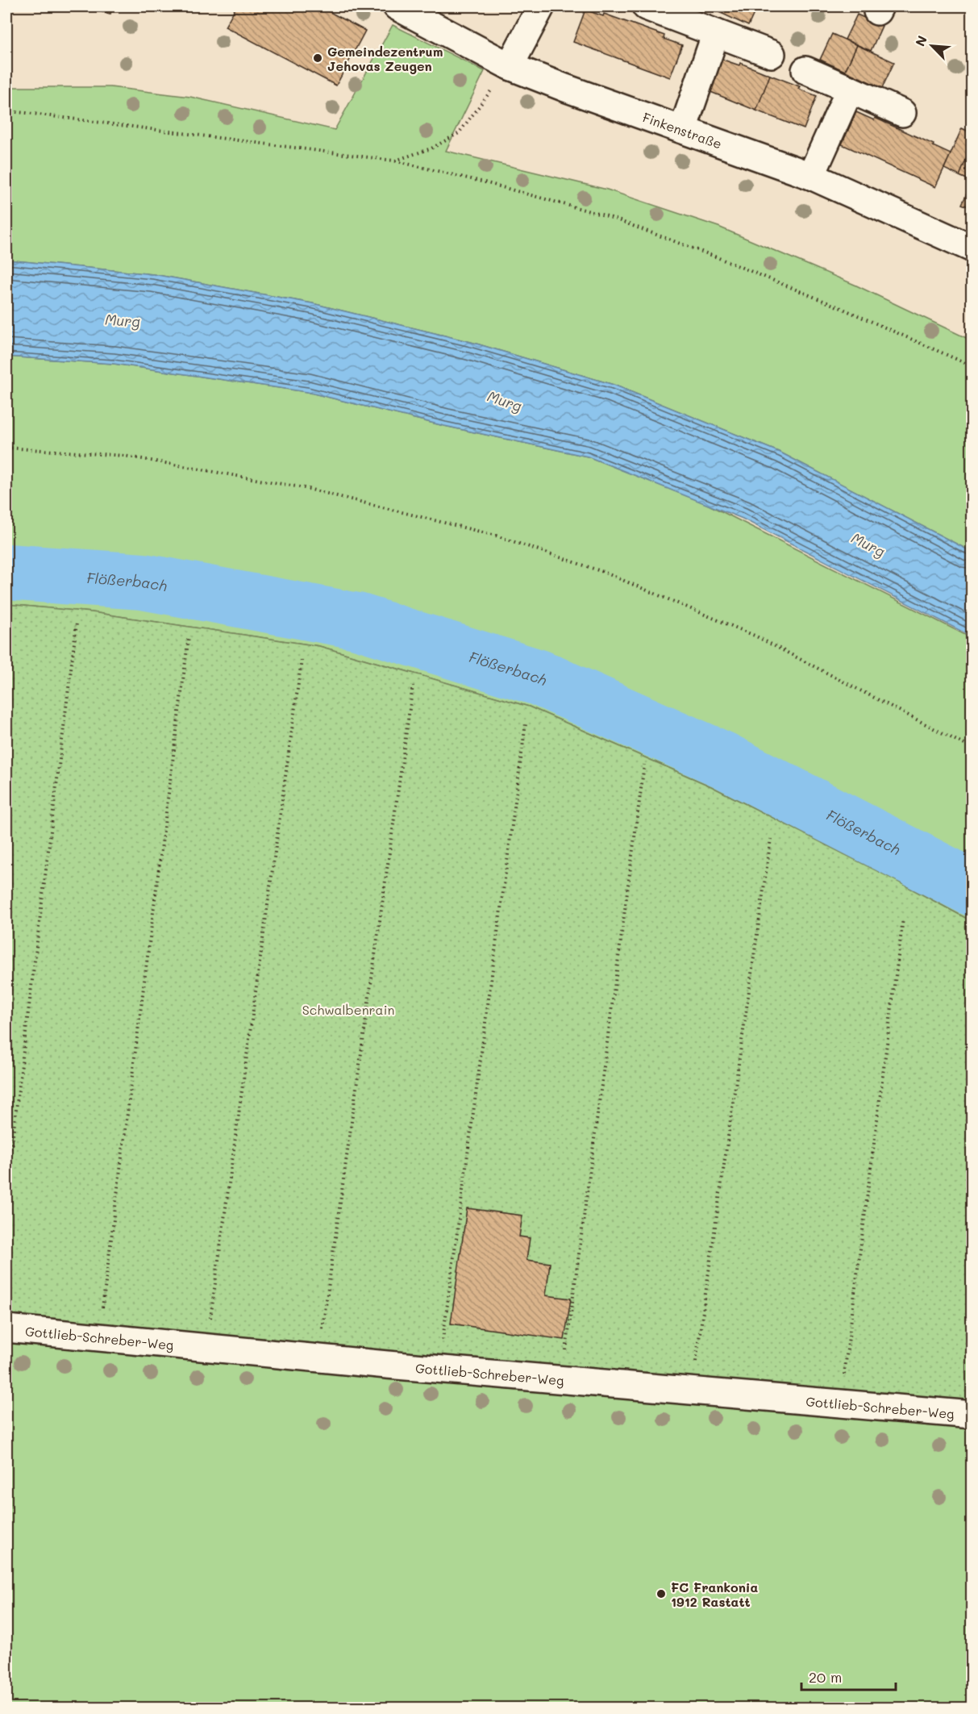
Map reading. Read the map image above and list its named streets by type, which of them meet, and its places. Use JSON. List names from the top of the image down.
{
  "streets": {
    "street": ["Finkenstraße", "Gottlieb-Schreber-Weg"]
  },
  "water": ["Murg", "Flößerbach"],
  "parks": ["Schwalbenrain"],
  "places": ["Gemeindezentrum Jehovas Zeugen", "FC Frankonia 1912 Rastatt"],
  "scale_bar": "20 m",
  "north": "top left"
}
